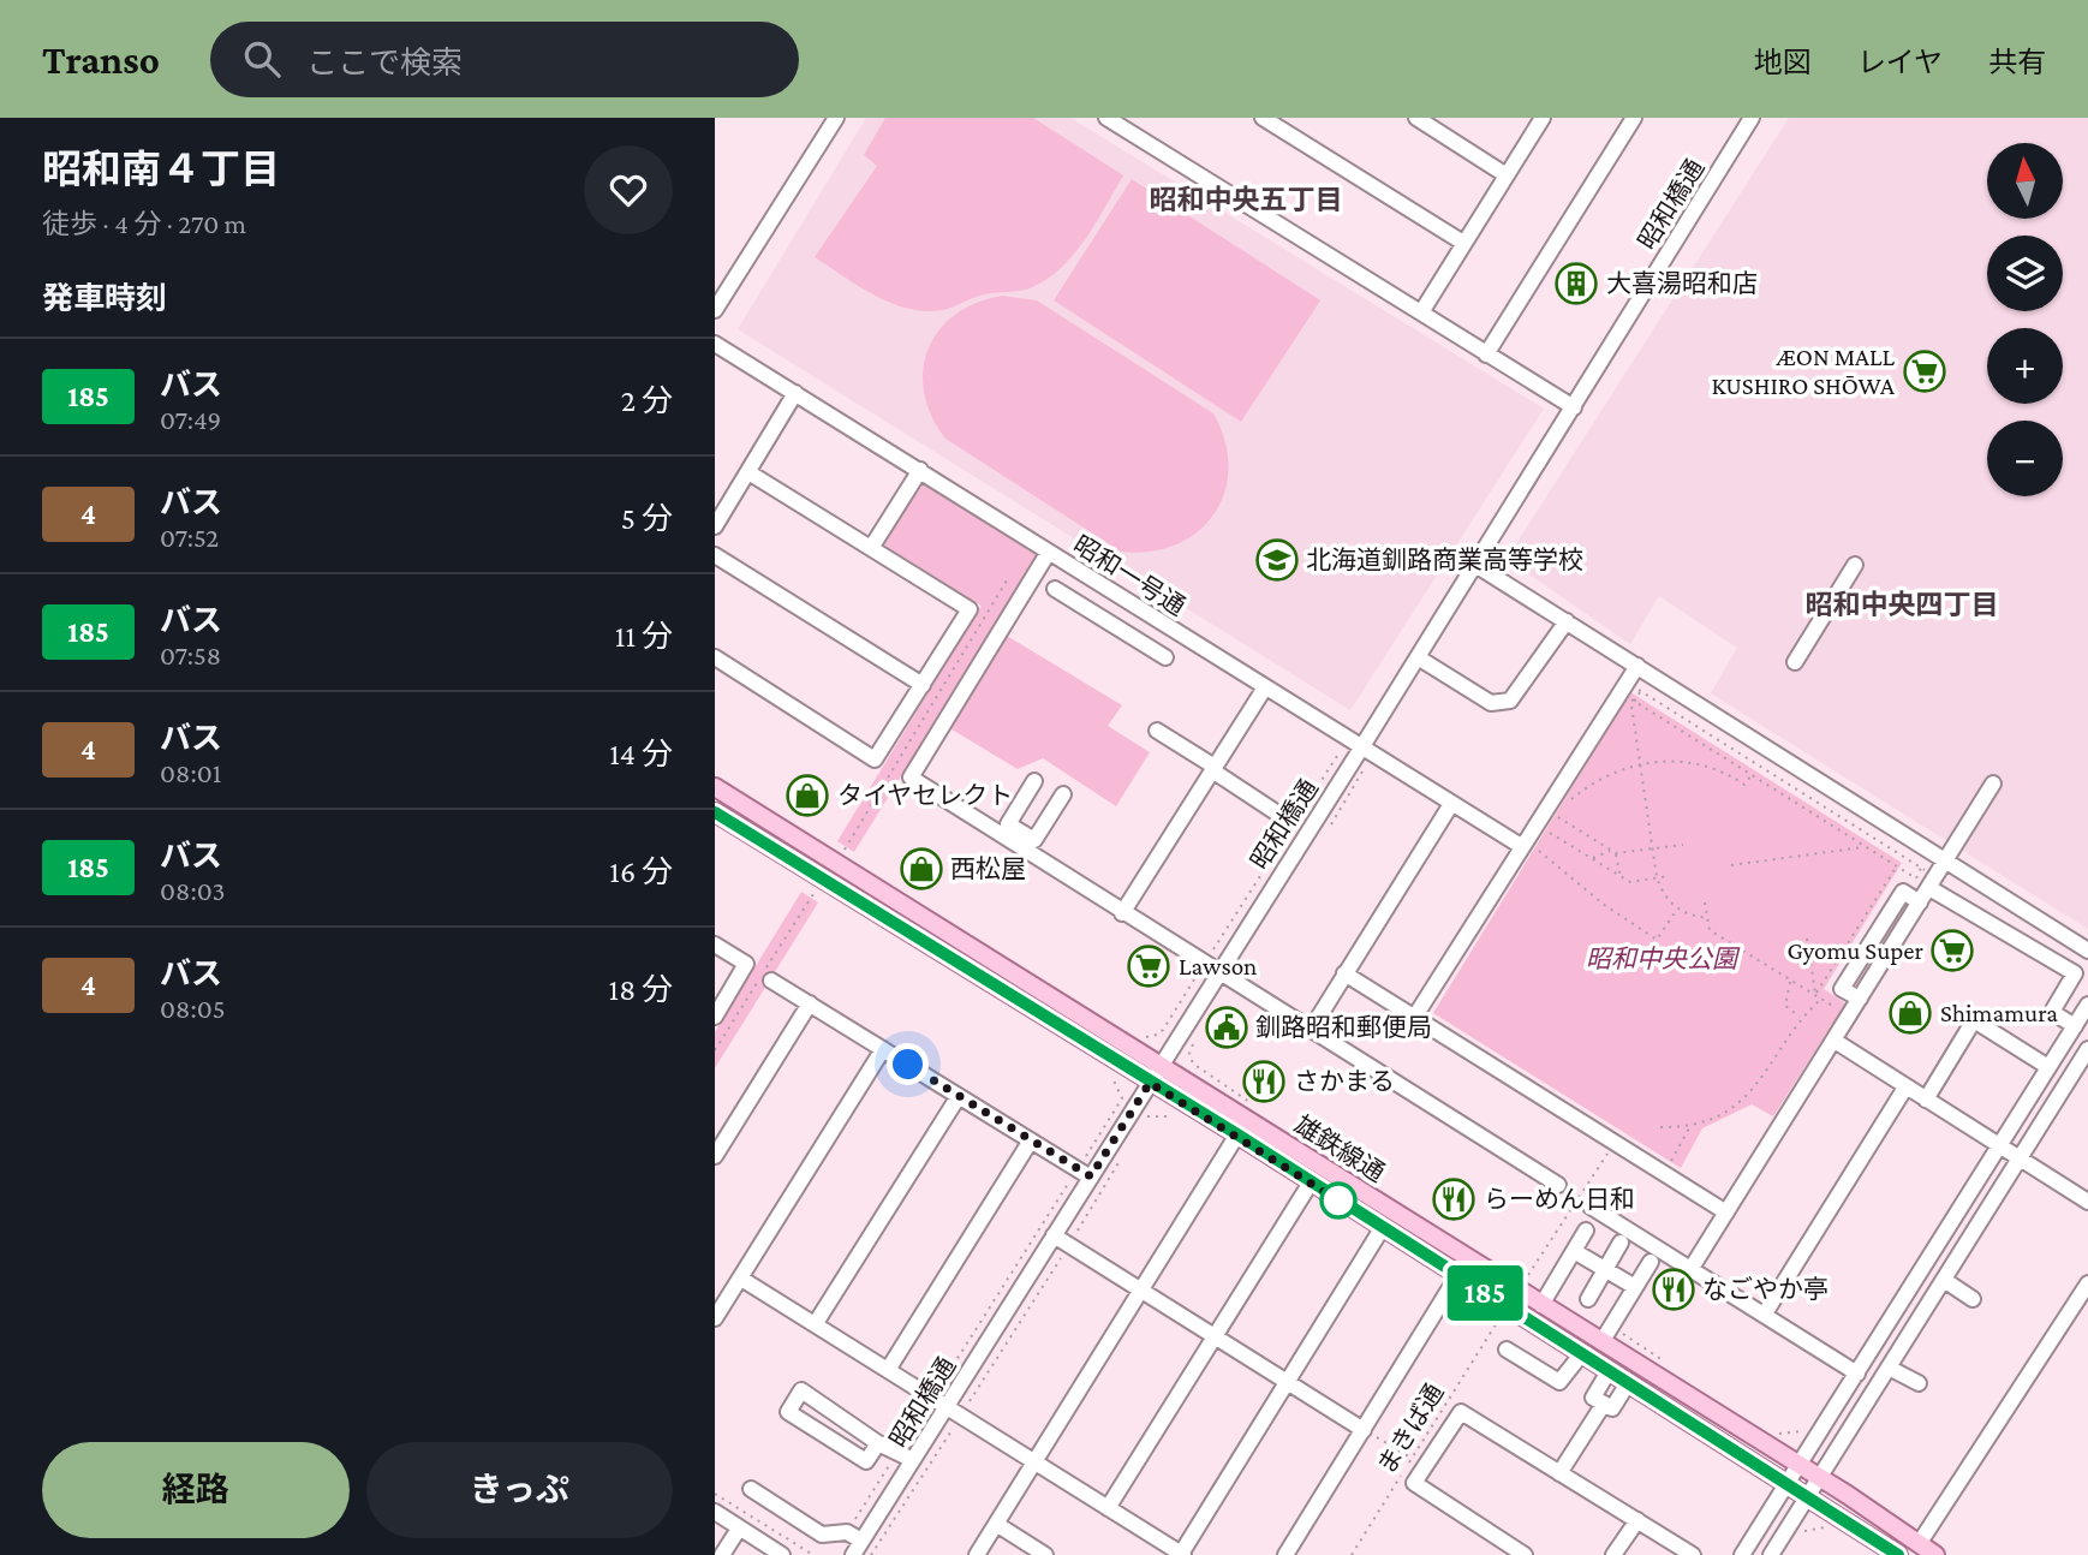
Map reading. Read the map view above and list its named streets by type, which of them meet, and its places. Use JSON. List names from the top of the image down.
{
  "streets": {
    "main road": ["雄鉄線通"],
    "street": ["昭和橋通", "昭和一号通"],
    "path": ["まきば通"]
  },
  "crossings": [
    ["昭和橋通", "昭和一号通"],
    ["昭和橋通", "雄鉄線通"]
  ],
  "districts": ["昭和中央五丁目", "昭和中央四丁目"],
  "parks": ["昭和中央公園"],
  "places": {
    "building": ["大喜湯昭和店"],
    "supermarket": ["ÆON MALL KUSHIRO SHŌWA", "Gyomu Super", "Lawson"],
    "school or university": ["北海道釧路商業高等学校"],
    "shop": ["タイヤセレクト", "西松屋", "Shimamura"],
    "public building": ["釧路昭和郵便局"],
    "restaurant": ["さかまる", "らーめん日和", "なごやか亭"]
  },
  "lines": ["bus line 185"],
  "north": "top",
  "page": {
    "header": "Transo",
    "search": "ここで検索",
    "nav": ["地図", "レイヤ", "共有"],
    "heading": [
      ["昭和南４丁目", "徒歩 · 4 分 · 270 m"],
      "発車時刻"
    ],
    "on_map": "185",
    "map_buttons": ["+", "−"],
    "list": [
      {
        "mark": "185",
        "name": "バス",
        "note": "07:49",
        "value": "2 分"
      },
      {
        "mark": "4",
        "name": "バス",
        "note": "07:52",
        "value": "5 分"
      },
      {
        "mark": "185",
        "name": "バス",
        "note": "07:58",
        "value": "11 分"
      },
      {
        "mark": "4",
        "name": "バス",
        "note": "08:01",
        "value": "14 分"
      },
      {
        "mark": "185",
        "name": "バス",
        "note": "08:03",
        "value": "16 分"
      },
      {
        "mark": "4",
        "name": "バス",
        "note": "08:05",
        "value": "18 分"
      }
    ],
    "buttons": ["経路", "きっぷ"]
  }
}
